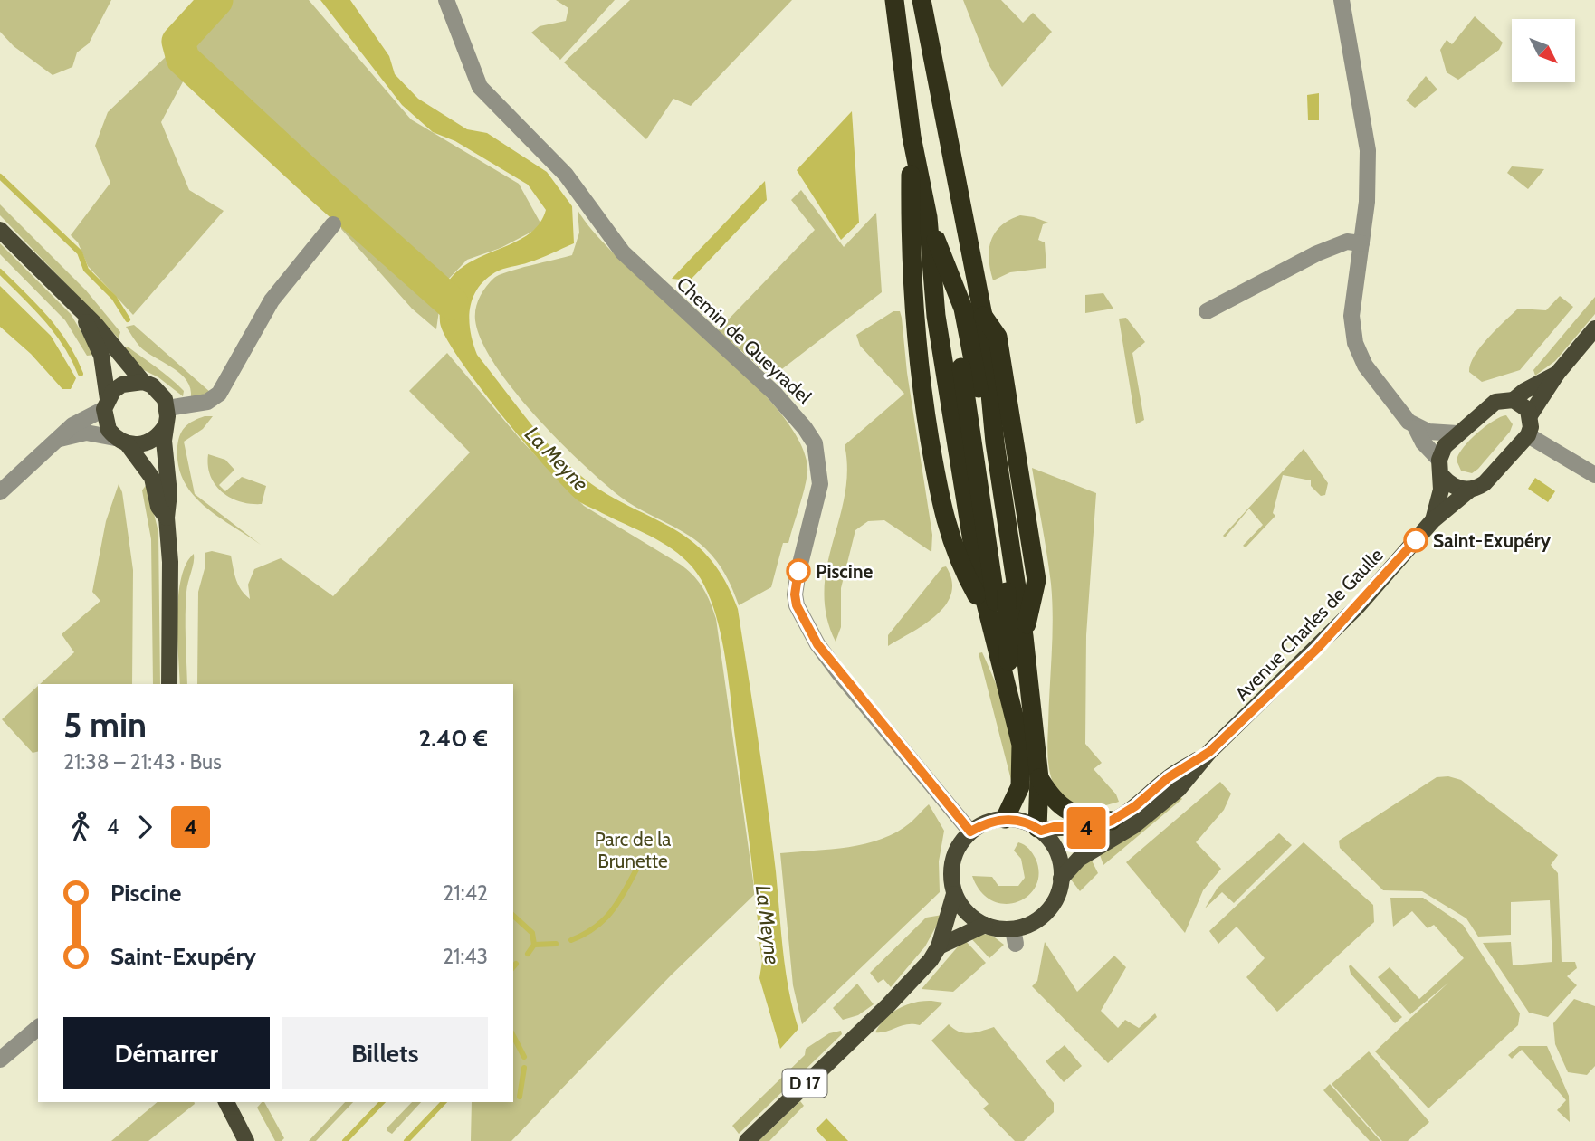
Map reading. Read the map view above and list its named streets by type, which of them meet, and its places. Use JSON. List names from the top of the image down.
{
  "streets": {
    "main road": ["Avenue Charles de Gaulle", "D 17"],
    "street": ["Chemin de Queyradel"]
  },
  "crossings": [
    ["Chemin de Queyradel", "Avenue Charles de Gaulle"],
    ["Chemin de Queyradel", "D 17"],
    ["Avenue Charles de Gaulle", "D 17"]
  ],
  "water": ["La Meyne"],
  "parks": ["Parc de la Brunette"],
  "places": ["Saint-Exupéry", "Piscine"],
  "lines": ["bus line 4"],
  "north": "bottom right",
  "page": {
    "on_map": "4",
    "heading": ["5 min", "21:38 – 21:43 · Bus", "2.40 €"],
    "legs": ["4", "4"],
    "list": [
      {
        "name": "Piscine",
        "value": "21:42"
      },
      {
        "name": "Saint-Exupéry",
        "value": "21:43"
      }
    ],
    "buttons": ["Démarrer", "Billets"]
  }
}
